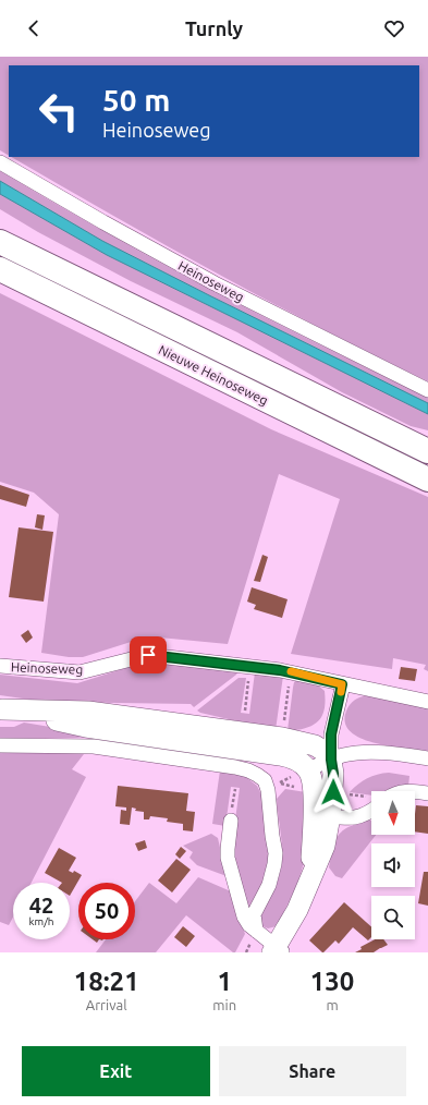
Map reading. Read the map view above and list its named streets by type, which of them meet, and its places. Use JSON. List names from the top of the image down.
{
  "streets": {
    "highway": ["Nieuwe Heinoseweg"],
    "street": ["Heinoseweg"]
  },
  "north": "bottom",
  "page": {
    "header": "Turnly",
    "turn": ["50 m", "Heinoseweg"],
    "speed": "42 km/h",
    "limit": "50",
    "eta": [
      "18:21",
      "Arrival",
      "1",
      "min",
      "130",
      "m"
    ],
    "buttons": ["Exit", "Share"]
  }
}
